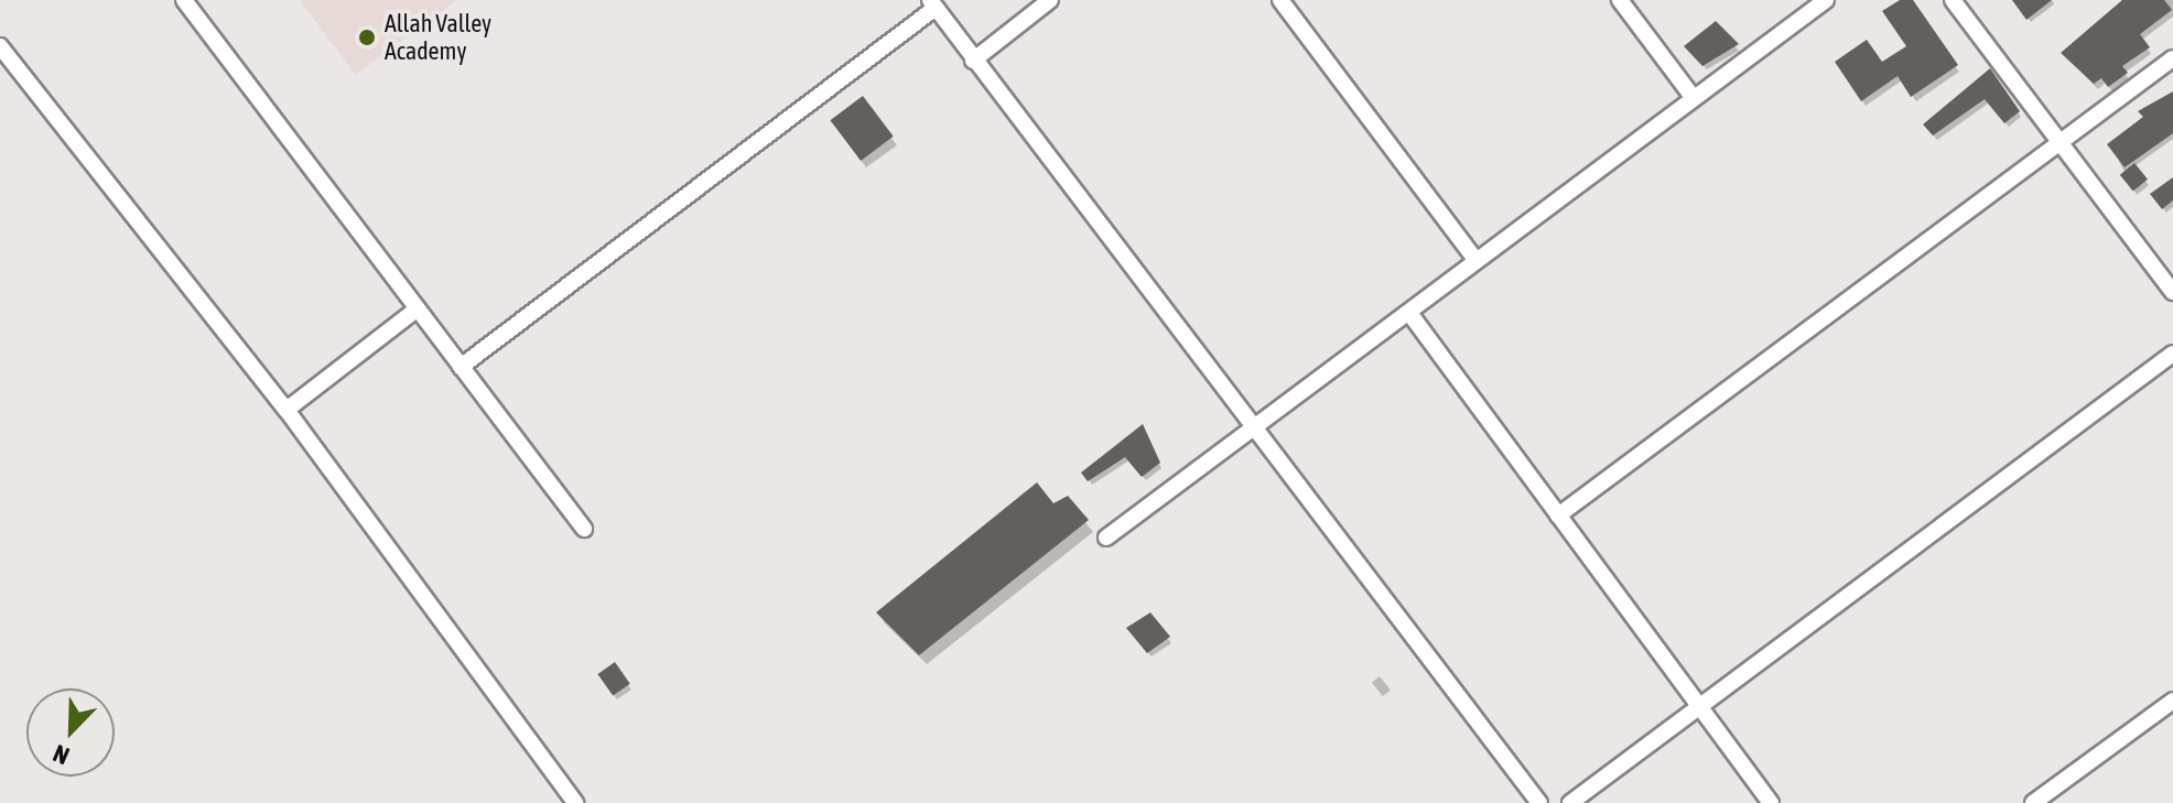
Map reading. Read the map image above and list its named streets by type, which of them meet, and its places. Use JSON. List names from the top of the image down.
{
  "places": ["Allah Valley Academy"],
  "north": "bottom left"
}
